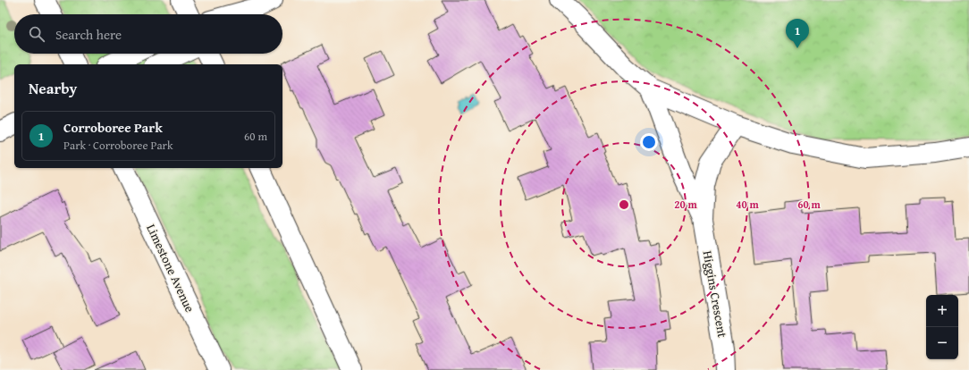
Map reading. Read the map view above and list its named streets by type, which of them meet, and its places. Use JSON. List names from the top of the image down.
{
  "streets": {
    "street": ["Limestone Avenue", "Higgins Crescent"]
  },
  "page": {
    "search": "Search here",
    "pins": "1",
    "heading": "Nearby",
    "list": [
      {
        "mark": "1",
        "name": "Corroboree Park",
        "note": "Park · Corroboree Park",
        "value": "60 m"
      }
    ],
    "map_buttons": ["+", "−"]
  },
  "rings": ["20 m", "40 m", "60 m"]
}
